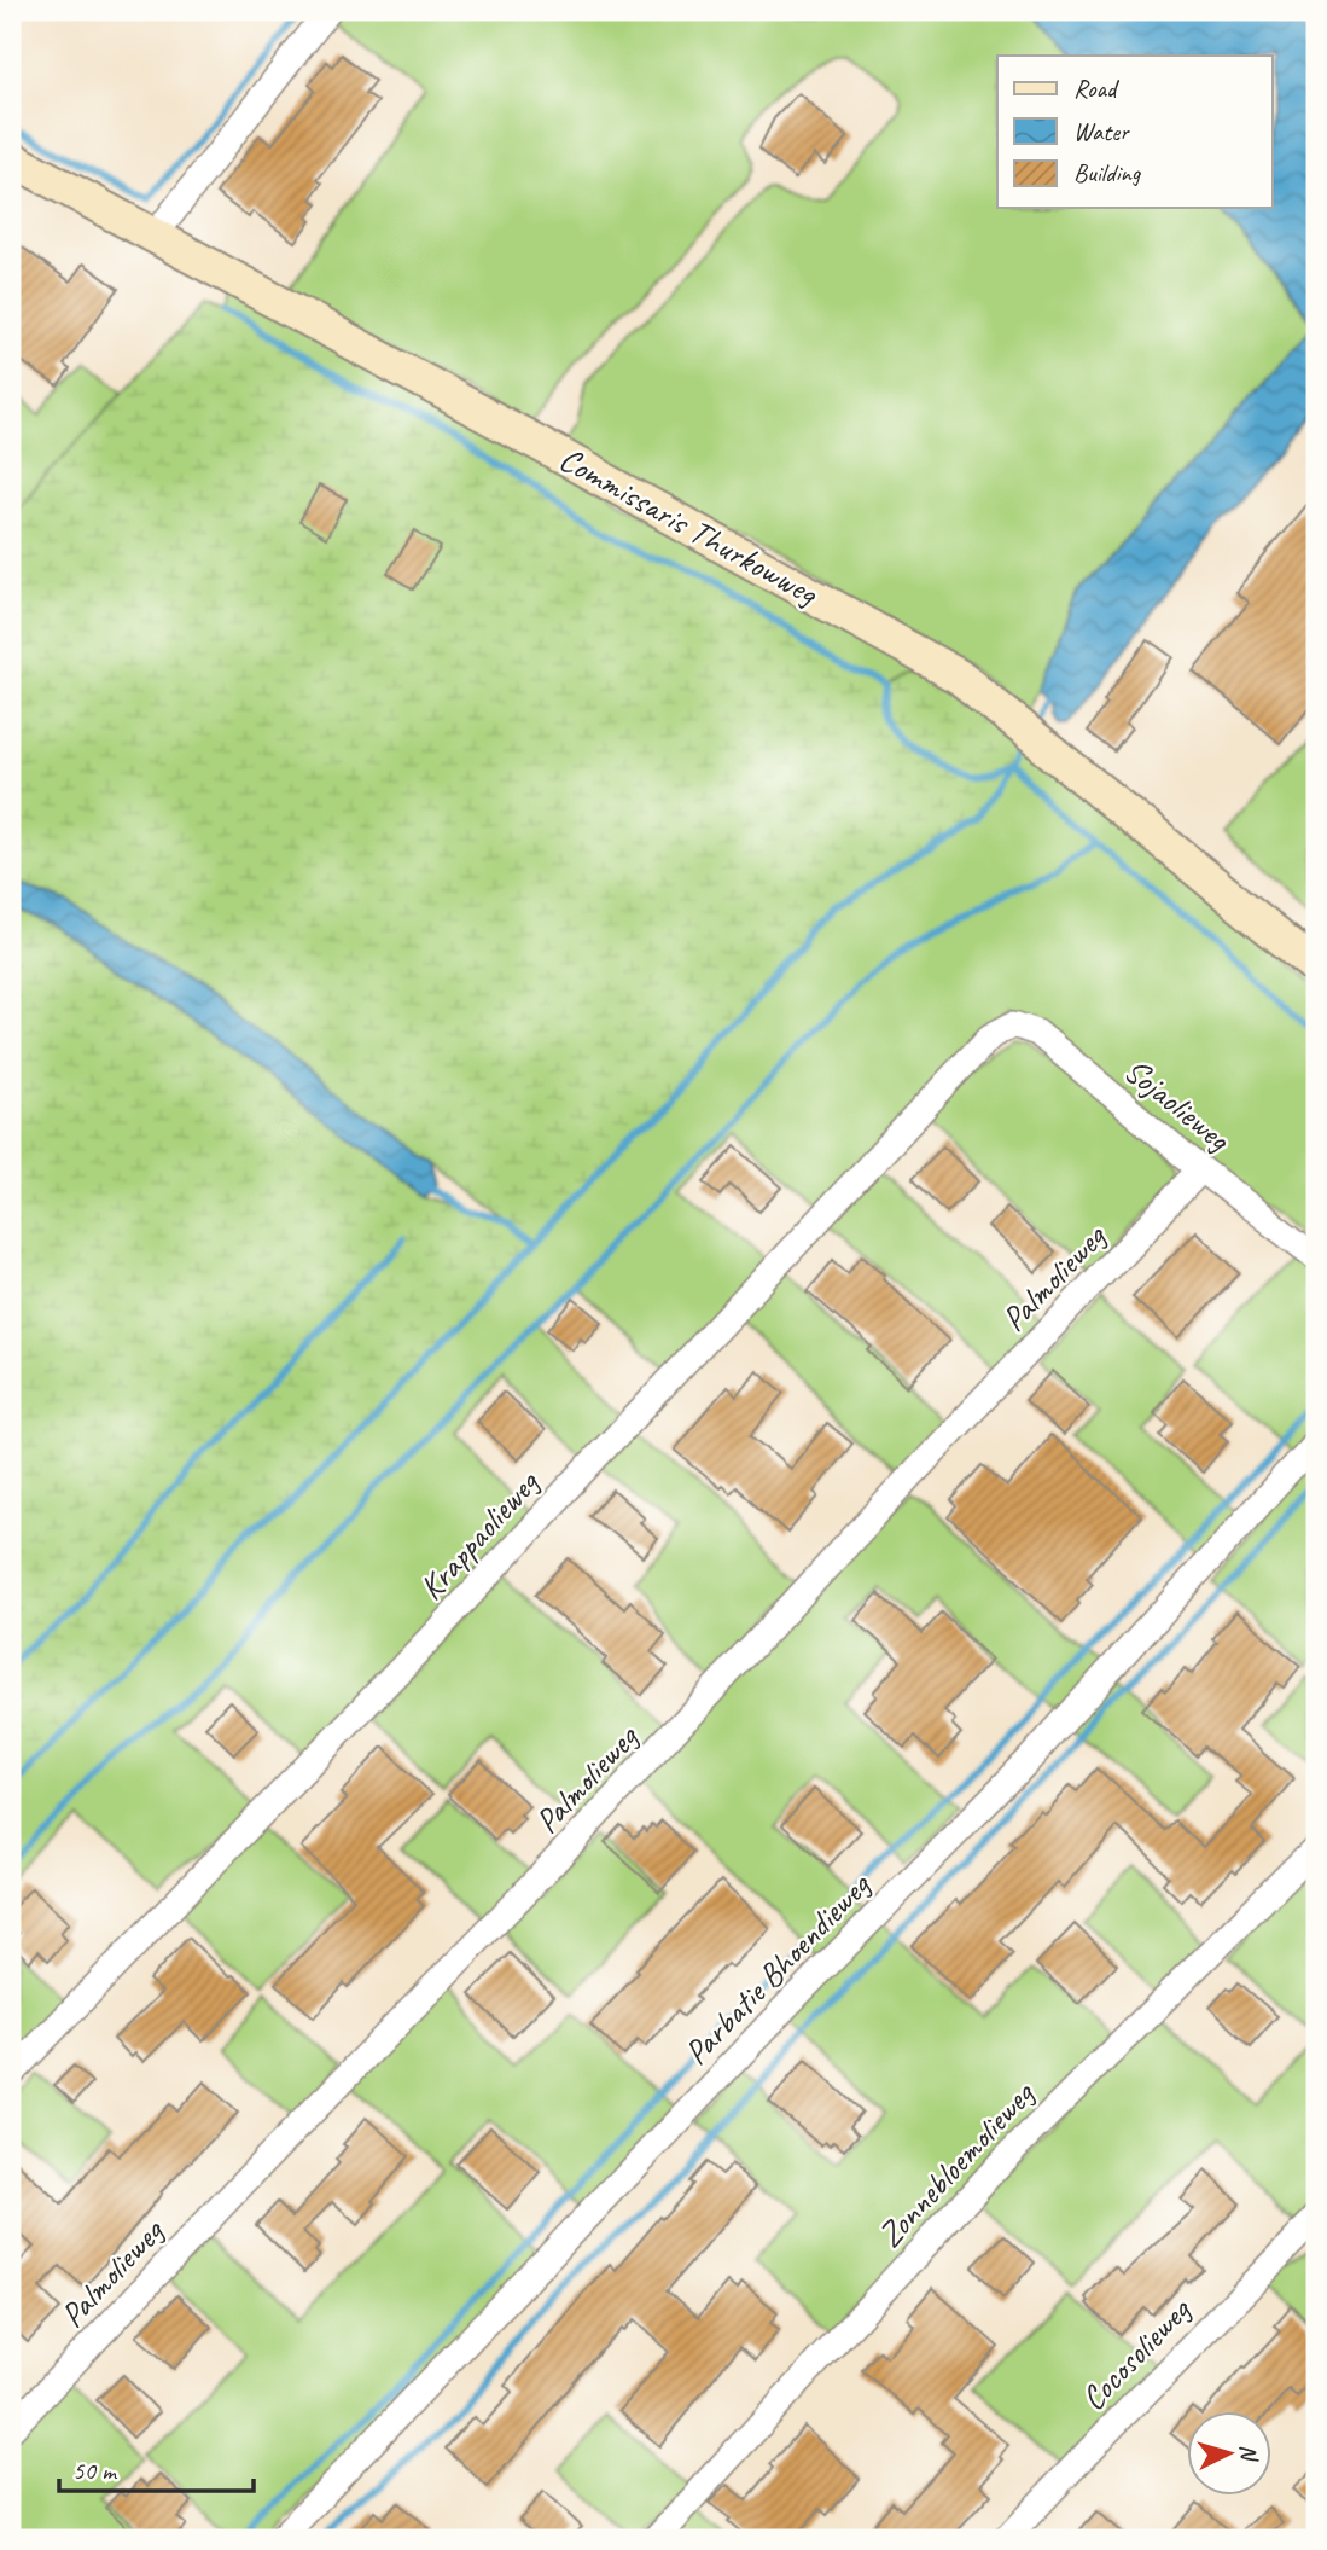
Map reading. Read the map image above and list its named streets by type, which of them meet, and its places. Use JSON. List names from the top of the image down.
{
  "streets": {
    "main road": ["Commissaris Thurkowweg"],
    "street": [
      "Sojaolieweg",
      "Palmolieweg",
      "Krappaolieweg",
      "Parbatie Bhoendieweg",
      "Zonnebloemolieweg",
      "Cocosolieweg"
    ]
  },
  "crossings": [
    ["Sojaolieweg", "Palmolieweg"],
    ["Sojaolieweg", "Krappaolieweg"]
  ],
  "legend": ["Road", "Water", "Building"],
  "scale_bar": "50 m",
  "north": "right"
}
